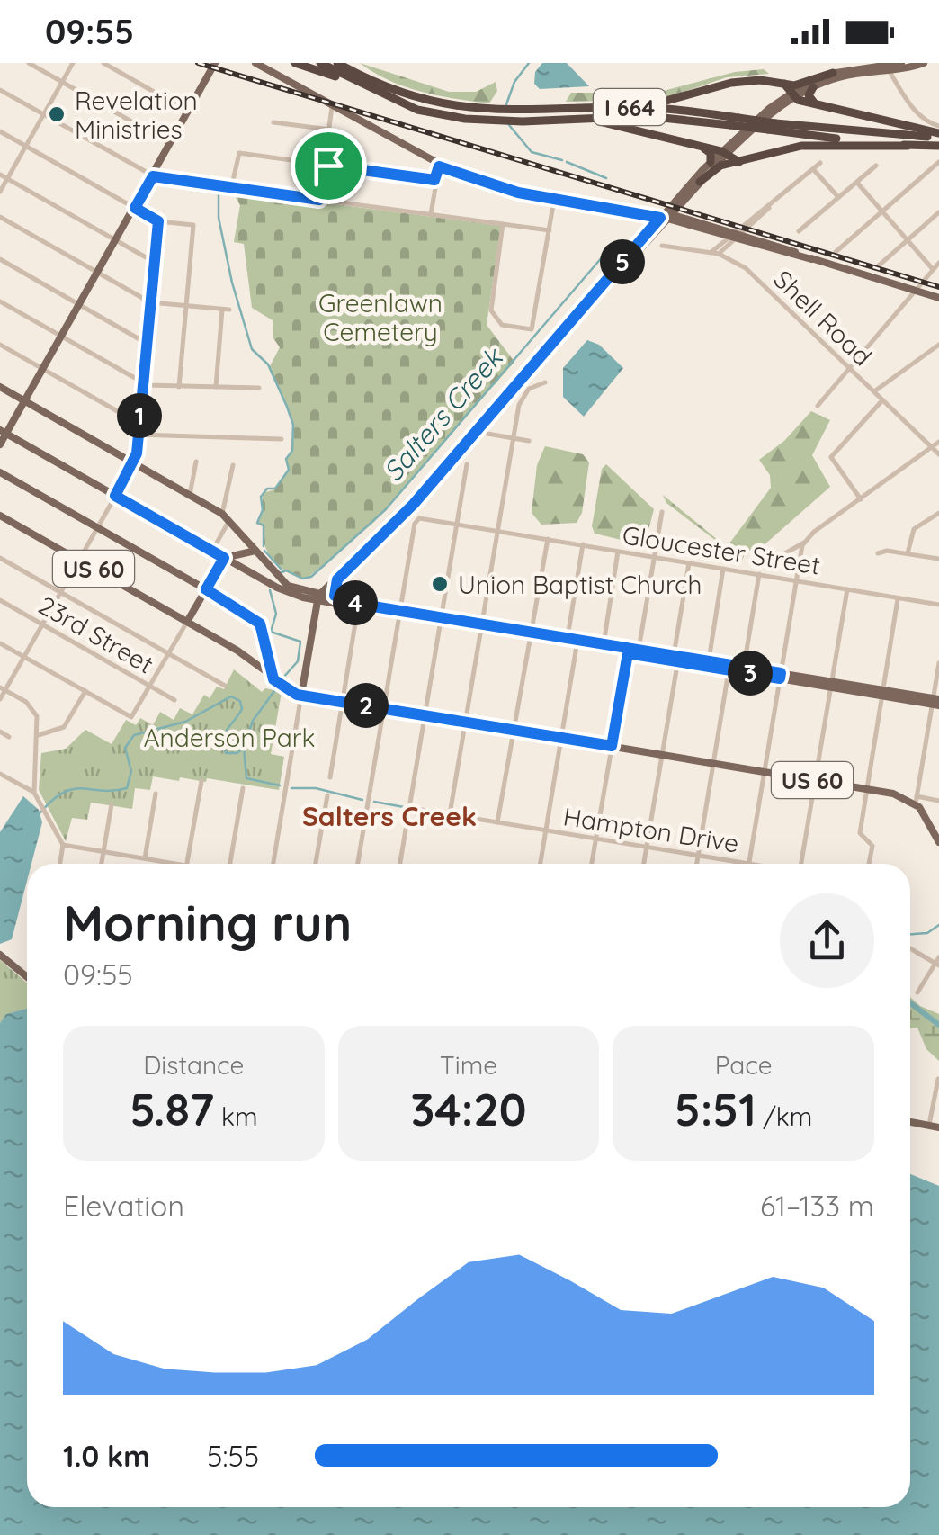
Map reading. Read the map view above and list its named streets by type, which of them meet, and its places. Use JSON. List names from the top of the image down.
{
  "streets": {
    "highway": ["I 664"],
    "main road": ["US 60"],
    "street": [
      "Shell Road",
      "Gloucester Street",
      "23rd Street",
      "Hampton Drive"
    ]
  },
  "districts": ["Salters Creek"],
  "water": ["Salters Creek"],
  "parks": ["Greenlawn Cemetery", "Anderson Park"],
  "places": ["Revelation Ministries", "Union Baptist Church"],
  "page": {
    "status": "09:55",
    "pins": [
      "5",
      "1",
      "4",
      "3",
      "2"
    ],
    "heading": ["Morning run", "09:55"],
    "stats": [
      ["Distance", "5.87 km"],
      ["Time", "34:20"],
      ["Pace", "5:51 /km"]
    ],
    "chart": ["Elevation", "61–133 m"],
    "list": [
      {
        "name": "1.0 km",
        "note": "5:55"
      }
    ]
  }
}
